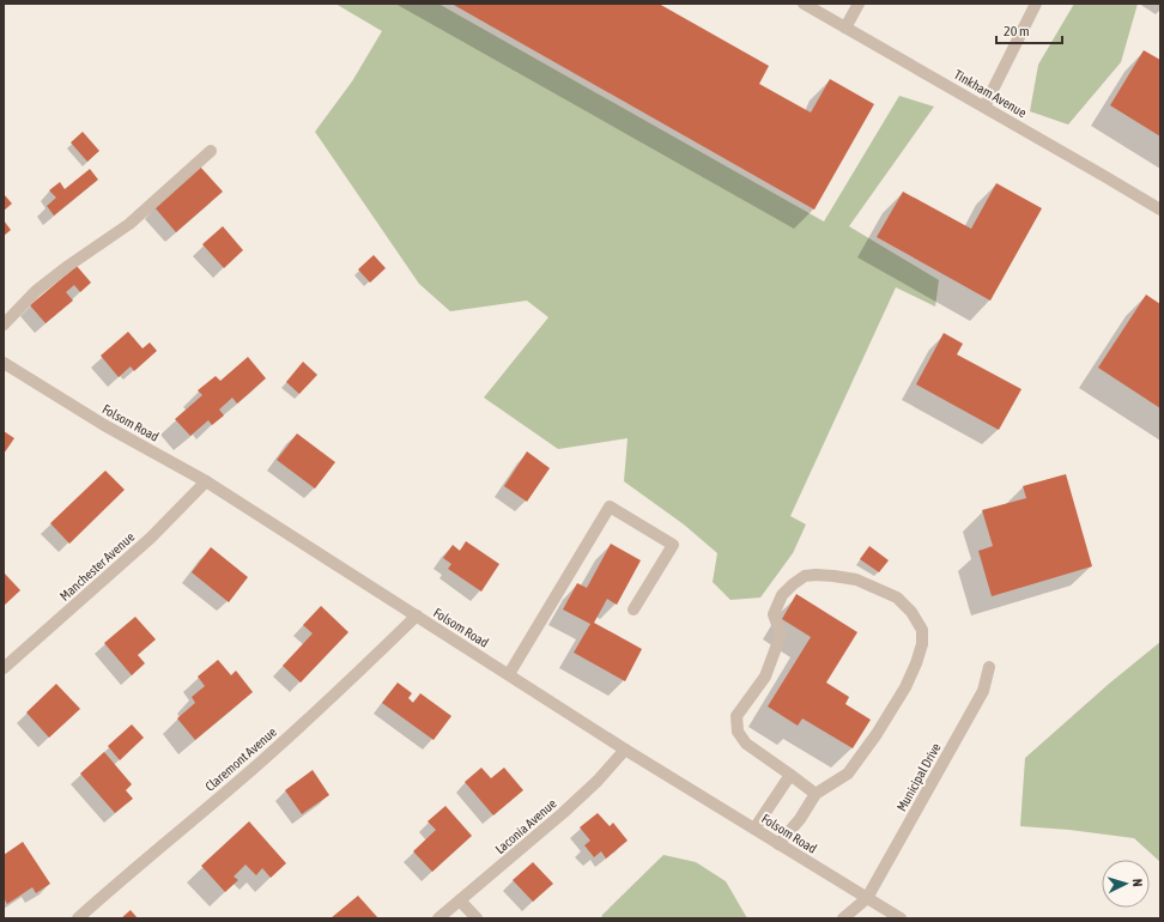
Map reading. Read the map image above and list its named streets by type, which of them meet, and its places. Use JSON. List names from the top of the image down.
{
  "streets": {
    "street": [
      "Tinkham Avenue",
      "Folsom Road",
      "Manchester Avenue",
      "Claremont Avenue",
      "Municipal Drive",
      "Laconia Avenue"
    ]
  },
  "crossings": [
    ["Folsom Road", "Manchester Avenue"],
    ["Folsom Road", "Claremont Avenue"],
    ["Folsom Road", "Municipal Drive"],
    ["Folsom Road", "Laconia Avenue"]
  ],
  "scale_bar": "20 m",
  "north": "right"
}
